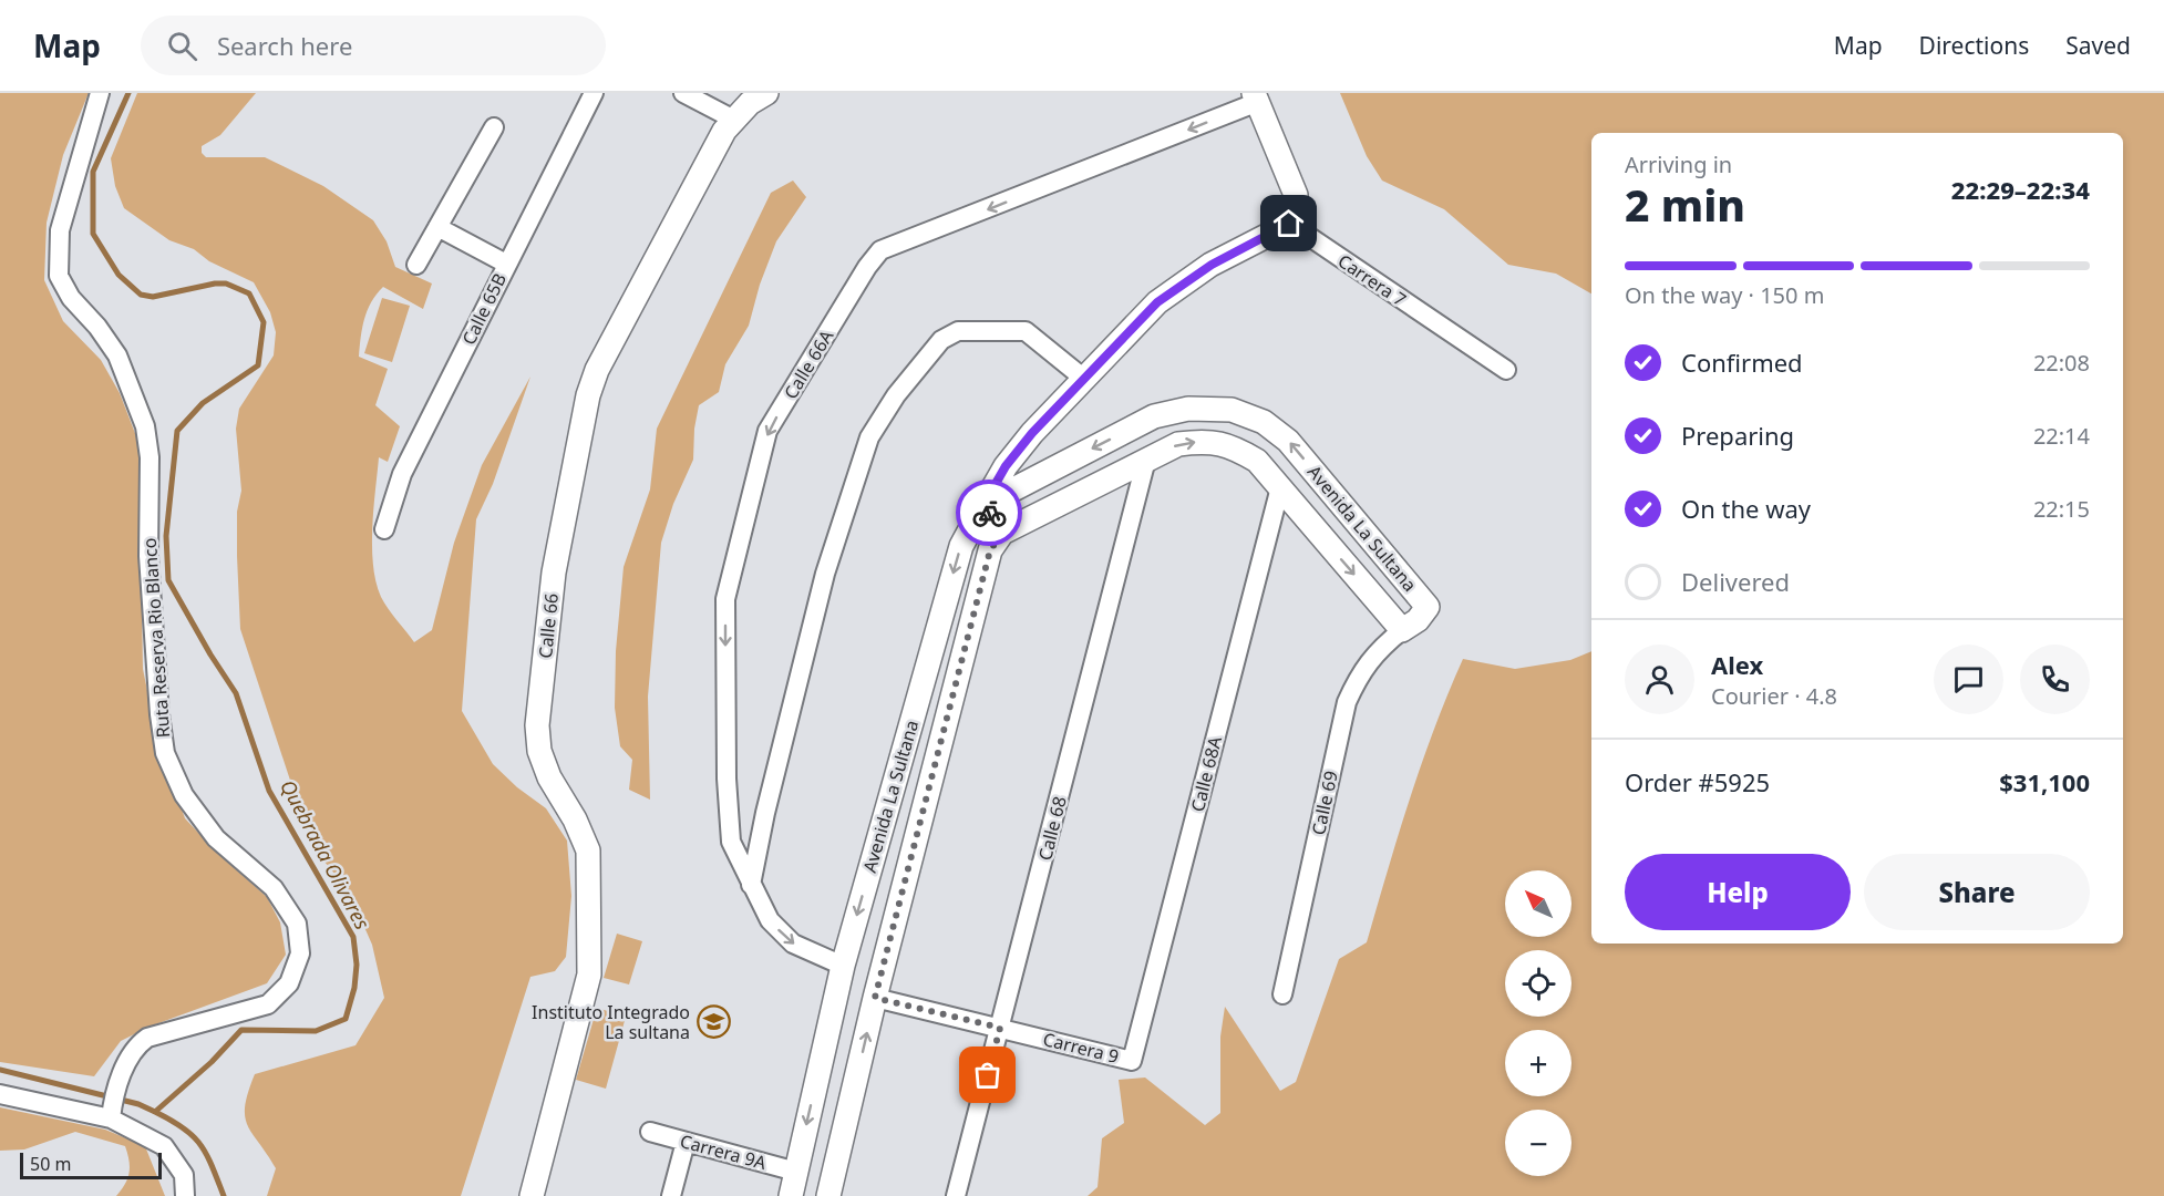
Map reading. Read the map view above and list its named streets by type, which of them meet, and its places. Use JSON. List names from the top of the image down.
{
  "streets": {
    "street": [
      "Carrera 7",
      "Calle 65B",
      "Calle 66A",
      "Avenida La Sultana",
      "Calle 66",
      "Ruta Reserva Rio Blanco",
      "Calle 68A",
      "Calle 69",
      "Calle 68",
      "Carrera 9",
      "Carrera 9A"
    ]
  },
  "crossings": [
    ["Calle 66A", "Avenida La Sultana"],
    ["Avenida La Sultana", "Calle 68A"],
    ["Avenida La Sultana", "Calle 69"],
    ["Avenida La Sultana", "Calle 68"],
    ["Avenida La Sultana", "Carrera 9"],
    ["Avenida La Sultana", "Carrera 9A"],
    ["Calle 68A", "Carrera 9"],
    ["Calle 68", "Carrera 9"]
  ],
  "water": ["Quebrada Olivares"],
  "places": {
    "school or university": ["Instituto Integrado La sultana"]
  },
  "scale_bar": "50 m",
  "north": "top left",
  "page": {
    "header": "Map",
    "search": "Search here",
    "nav": ["Map", "Directions", "Saved"],
    "heading": ["2 min", "Arriving in", "22:29–22:34"],
    "panel": [
      "Alex",
      "Courier · 4.8",
      "Order #5925",
      "$31,100"
    ],
    "bar": "On the way · 150 m",
    "list": [
      ["Confirmed", "22:08"],
      ["Preparing", "22:14"],
      ["On the way", "22:15"],
      "Delivered"
    ],
    "buttons": ["Help", "Share"],
    "map_buttons": ["+", "−"],
    "scale": "50 m"
  }
}
